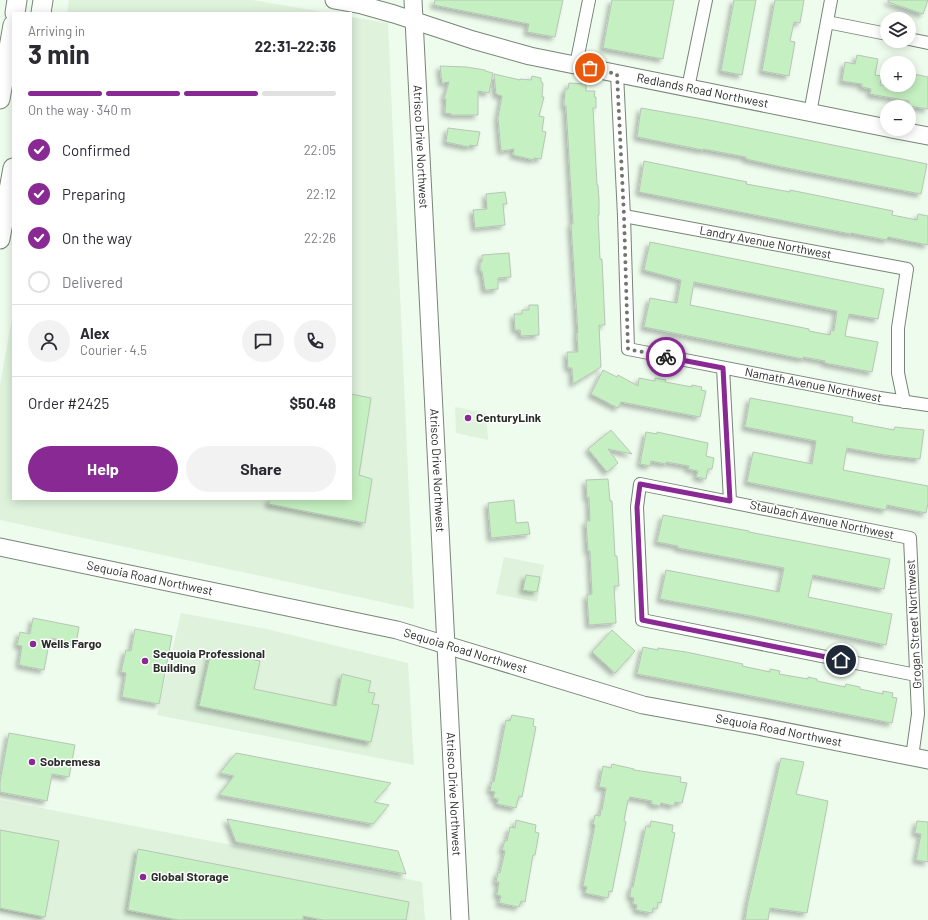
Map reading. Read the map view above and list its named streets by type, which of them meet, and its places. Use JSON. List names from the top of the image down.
{
  "streets": {
    "street": [
      "Redlands Road Northwest",
      "Atrisco Drive Northwest",
      "Landry Avenue Northwest",
      "Namath Avenue Northwest",
      "Staubach Avenue Northwest",
      "Sequoia Road Northwest",
      "Grogan Street Northwest"
    ]
  },
  "crossings": [
    ["Redlands Road Northwest", "Atrisco Drive Northwest"],
    ["Atrisco Drive Northwest", "Sequoia Road Northwest"],
    ["Landry Avenue Northwest", "Namath Avenue Northwest"],
    ["Staubach Avenue Northwest", "Grogan Street Northwest"],
    ["Sequoia Road Northwest", "Grogan Street Northwest"]
  ],
  "places": [
    "CenturyLink",
    "Wells Fargo",
    "Sequoia Professional Building",
    "Sobremesa",
    "Global Storage"
  ],
  "page": {
    "map_buttons": ["+", "−"],
    "heading": ["3 min", "Arriving in", "22:31–22:36"],
    "panel": [
      "Alex",
      "Courier · 4.5",
      "Order #2425",
      "$50.48"
    ],
    "bar": "On the way · 340 m",
    "list": [
      ["Confirmed", "22:05"],
      ["Preparing", "22:12"],
      ["On the way", "22:26"],
      "Delivered"
    ],
    "buttons": ["Help", "Share"]
  }
}
